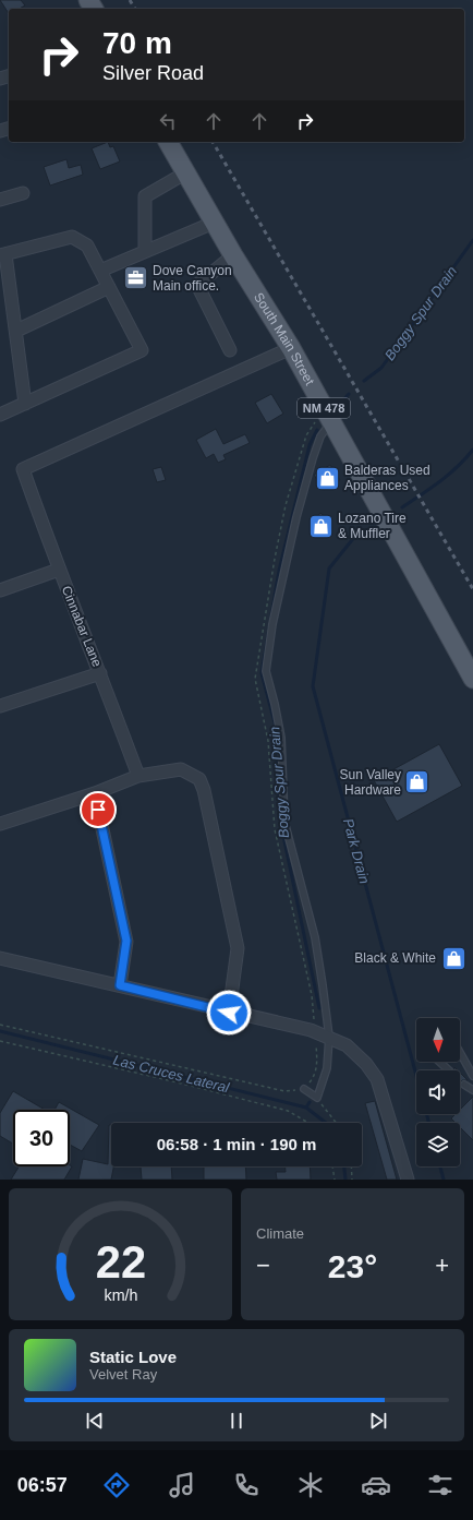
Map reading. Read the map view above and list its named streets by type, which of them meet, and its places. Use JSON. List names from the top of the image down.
{
  "streets": {
    "main road": ["South Main Street", "NM 478"],
    "street": ["Cinnabar Lane"]
  },
  "crossings": [
    ["South Main Street", "Cinnabar Lane"]
  ],
  "water": ["Boggy Spur Drain", "Park Drain", "Las Cruces Lateral"],
  "places": {
    "office": ["Dove Canyon Main office."],
    "shop": [
      "Balderas Used Appliances",
      "Lozano Tire & Muffler",
      "Sun Valley Hardware",
      "Black & White"
    ]
  },
  "north": "bottom",
  "page": {
    "turn": ["70 m", "Silver Road"],
    "limit": "30",
    "trip": "06:58 · 1 min · 190 m",
    "tile": "Climate",
    "heat": ["−", "23°", "+"],
    "song": ["Static Love", "Velvet Ray"],
    "tabs": "06:57",
    "gauge": ["22", "km/h"]
  }
}
